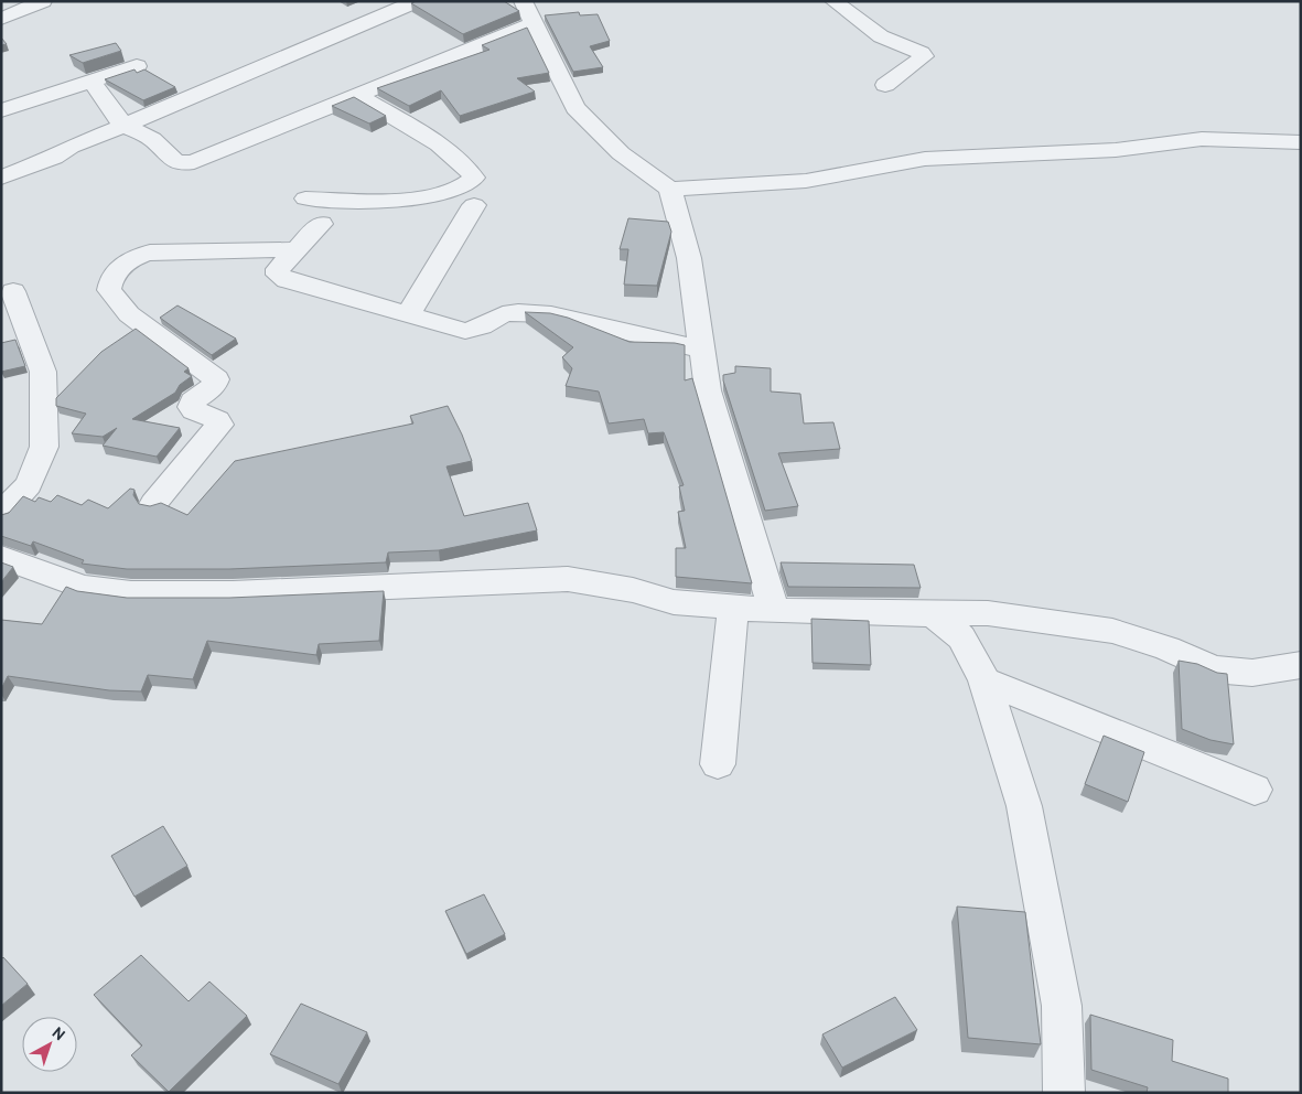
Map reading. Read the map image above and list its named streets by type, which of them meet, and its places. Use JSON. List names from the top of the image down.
{
  "north": "top right"
}
